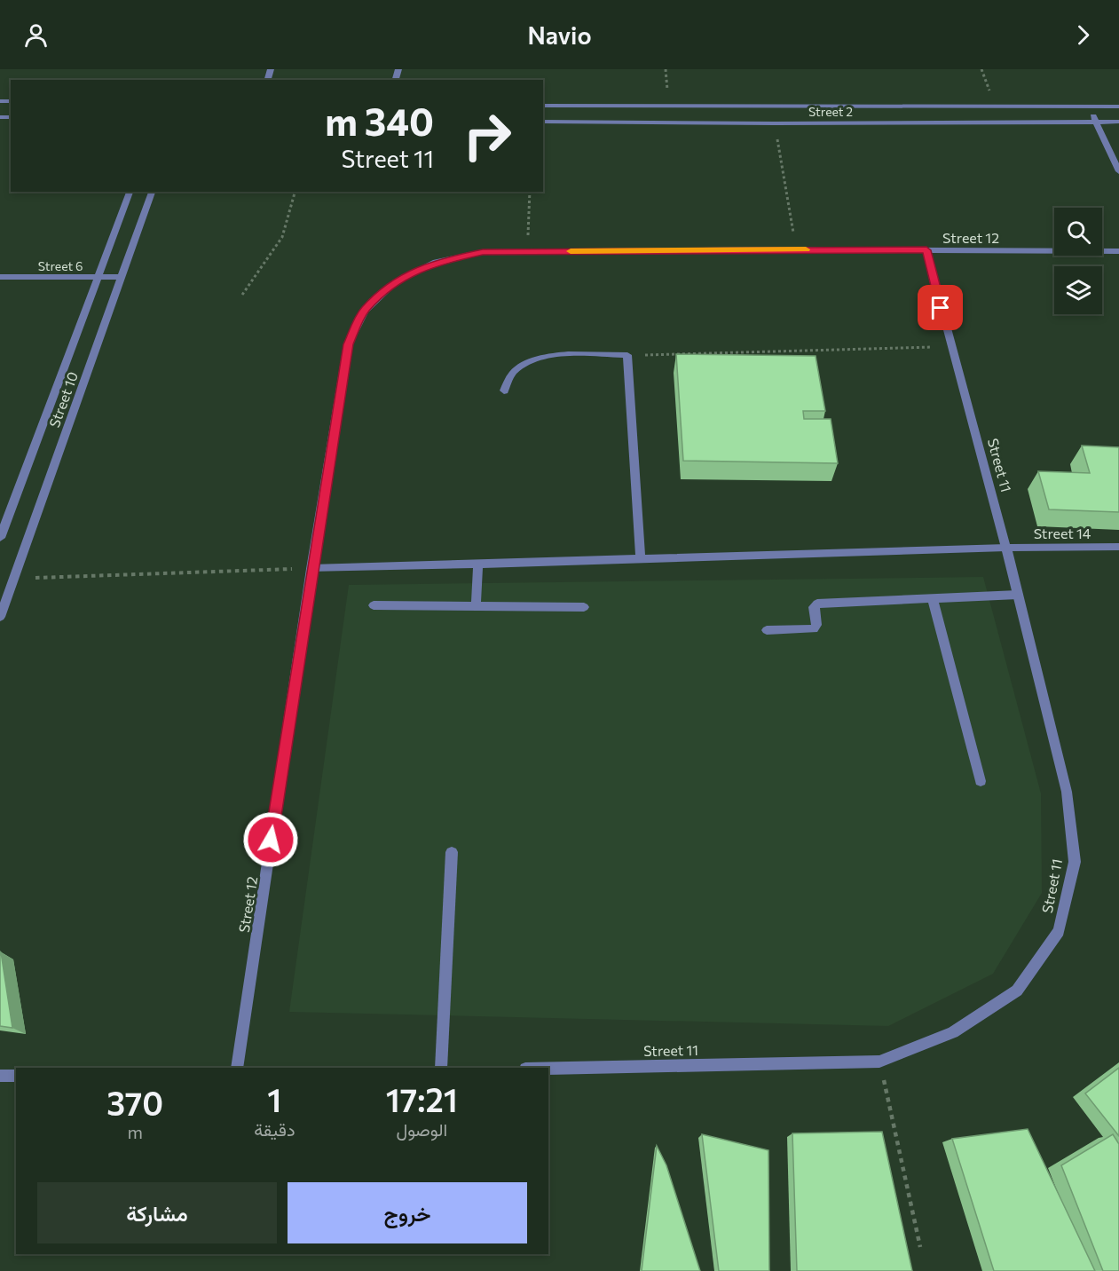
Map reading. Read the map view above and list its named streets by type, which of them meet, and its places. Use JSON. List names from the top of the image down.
{
  "streets": {
    "street": [
      "Street 2",
      "Street 12",
      "Street 6",
      "Street 10",
      "Street 11",
      "Street 14"
    ]
  },
  "crossings": [
    ["Street 12", "Street 11"],
    ["Street 12", "Street 14"],
    ["Street 6", "Street 10"],
    ["Street 11", "Street 14"]
  ],
  "page": {
    "header": "Navio",
    "turn": ["340 m", "Street 11"],
    "eta": [
      "17:21",
      "الوصول",
      "1",
      "دقيقة",
      "370",
      "m"
    ],
    "buttons": ["خروج", "مشاركة"]
  }
}
